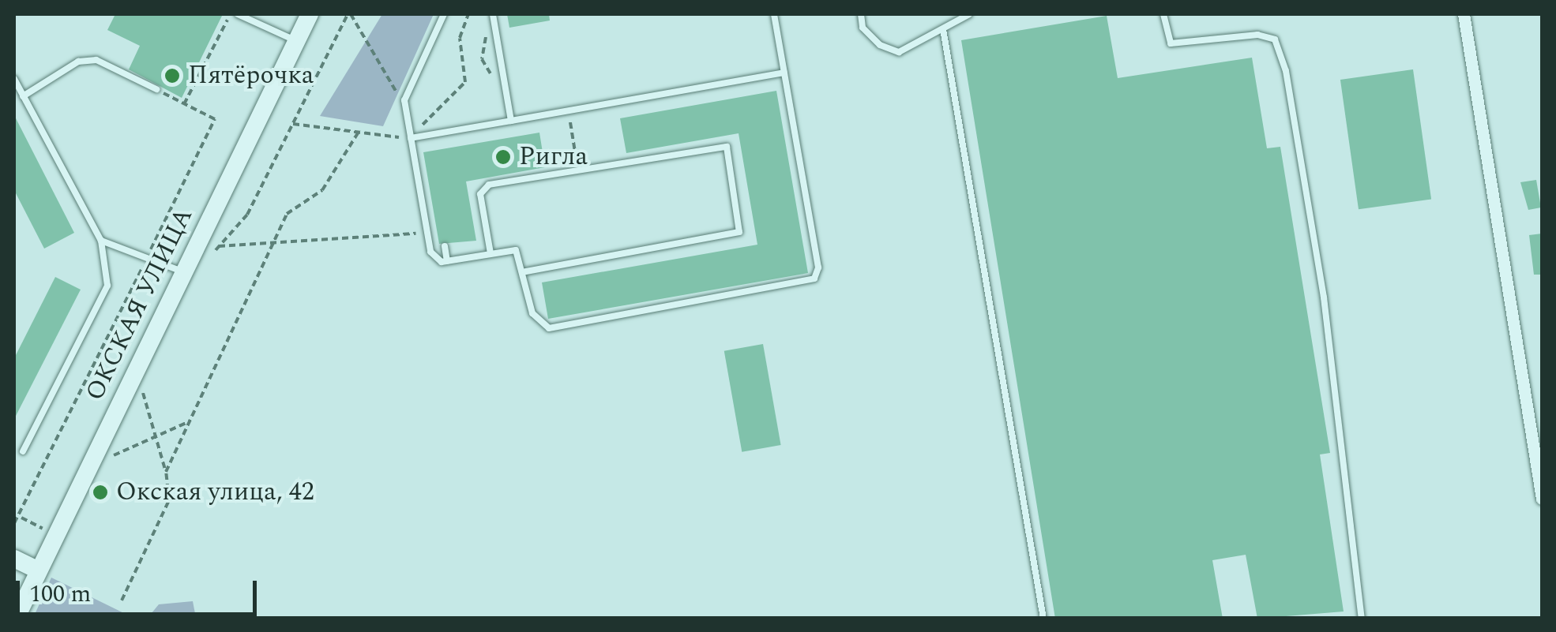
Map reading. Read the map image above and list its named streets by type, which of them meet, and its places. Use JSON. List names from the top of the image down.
{
  "streets": {
    "main road": ["ОКСКАЯ УЛИЦА"]
  },
  "places": ["Пятёрочка", "Ригла", "Окская улица, 42"],
  "scale_bar": "100 m"
}
